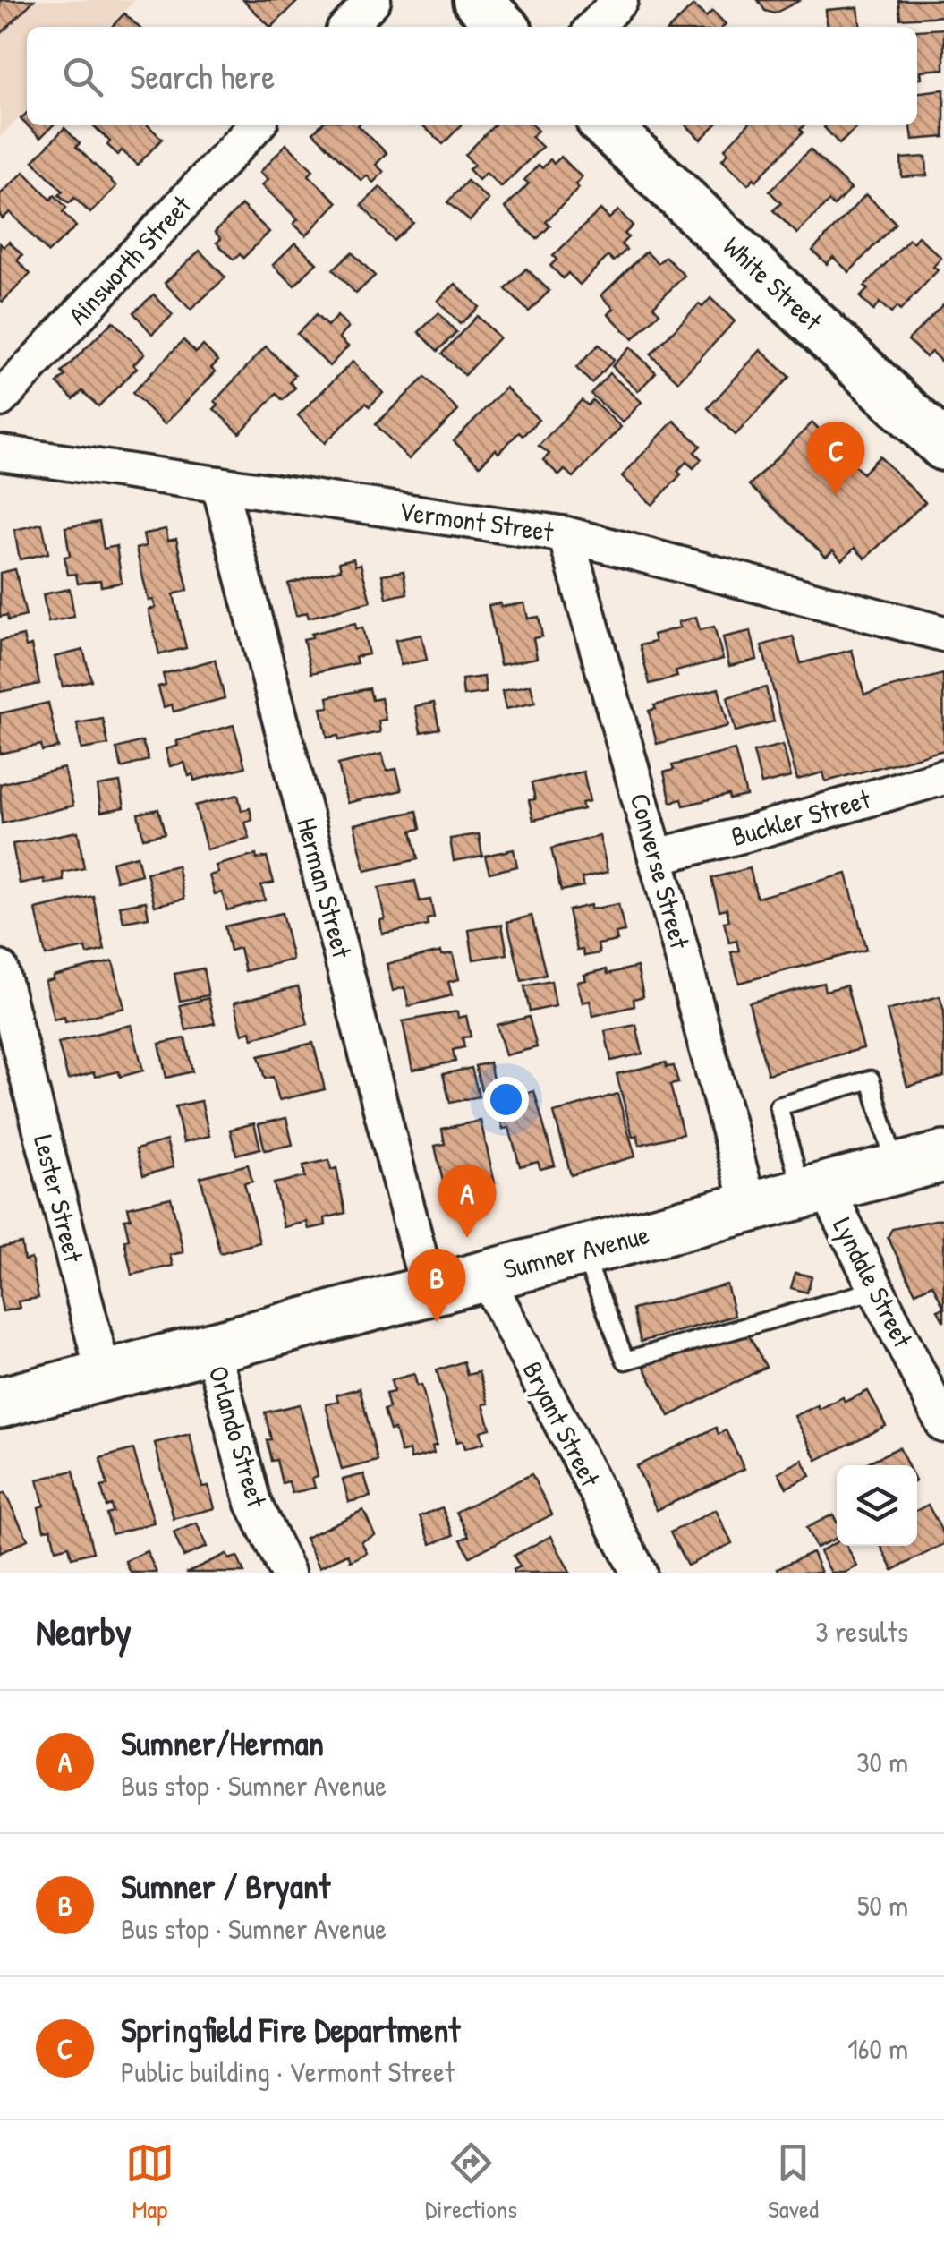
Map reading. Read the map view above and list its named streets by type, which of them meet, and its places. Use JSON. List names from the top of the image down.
{
  "streets": {
    "main road": ["White Street", "Sumner Avenue"],
    "street": [
      "Ainsworth Street",
      "Vermont Street",
      "Buckler Street",
      "Converse Street",
      "Herman Street",
      "Lester Street",
      "Lyndale Street",
      "Bryant Street",
      "Orlando Street"
    ]
  },
  "crossings": [
    ["Vermont Street", "Converse Street"],
    ["Vermont Street", "Herman Street"],
    ["Buckler Street", "Converse Street"],
    ["Converse Street", "Sumner Avenue"],
    ["Herman Street", "Sumner Avenue"],
    ["Lester Street", "Sumner Avenue"],
    ["Sumner Avenue", "Lyndale Street"],
    ["Sumner Avenue", "Bryant Street"],
    ["Sumner Avenue", "Orlando Street"]
  ],
  "page": {
    "search": "Search here",
    "pins": ["C", "A", "B"],
    "heading": ["Nearby", "3 results"],
    "list": [
      {
        "mark": "A",
        "name": "Sumner/Herman",
        "note": "Bus stop · Sumner Avenue",
        "value": "30 m"
      },
      {
        "mark": "B",
        "name": "Sumner / Bryant",
        "note": "Bus stop · Sumner Avenue",
        "value": "50 m"
      },
      {
        "mark": "C",
        "name": "Springfield Fire Department",
        "note": "Public building · Vermont Street",
        "value": "160 m"
      }
    ],
    "nav": ["Map", "Directions", "Saved"]
  }
}
